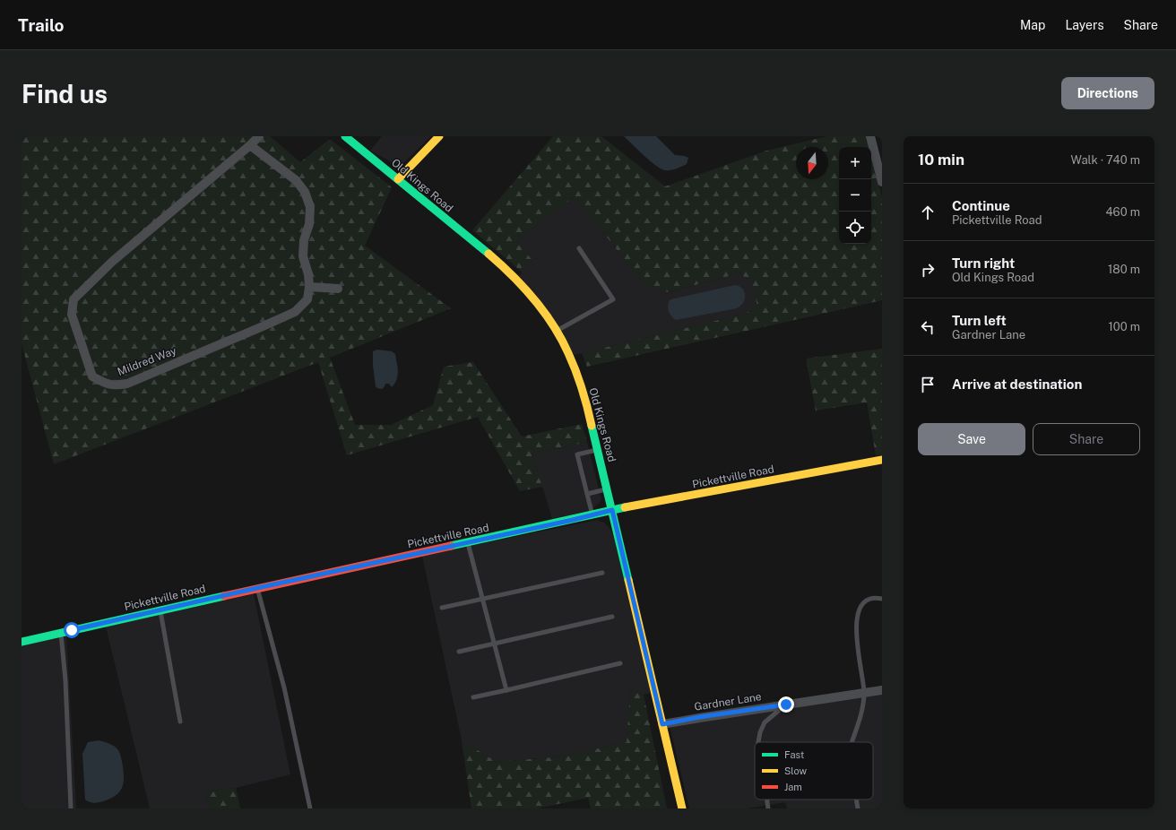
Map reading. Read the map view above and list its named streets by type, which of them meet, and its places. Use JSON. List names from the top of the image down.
{
  "streets": {
    "street": [
      "Old Kings Road",
      "Mildred Way",
      "Pickettville Road",
      "Gardner Lane"
    ]
  },
  "crossings": [
    ["Old Kings Road", "Pickettville Road"],
    ["Old Kings Road", "Gardner Lane"]
  ],
  "legend": ["Fast", "Slow", "Jam"],
  "north": "bottom",
  "page": {
    "header": "Trailo",
    "nav": ["Map", "Layers", "Share"],
    "buttons": [
      "Directions",
      ["Save", "Share"]
    ],
    "title": "Find us",
    "heading": ["10 min", "Walk · 740 m"],
    "map_buttons": ["+", "−"],
    "list": [
      ["Continue", "Pickettville Road", "460 m"],
      ["Turn right", "Old Kings Road", "180 m"],
      ["Turn left", "Gardner Lane", "100 m"],
      "Arrive at destination"
    ]
  }
}
